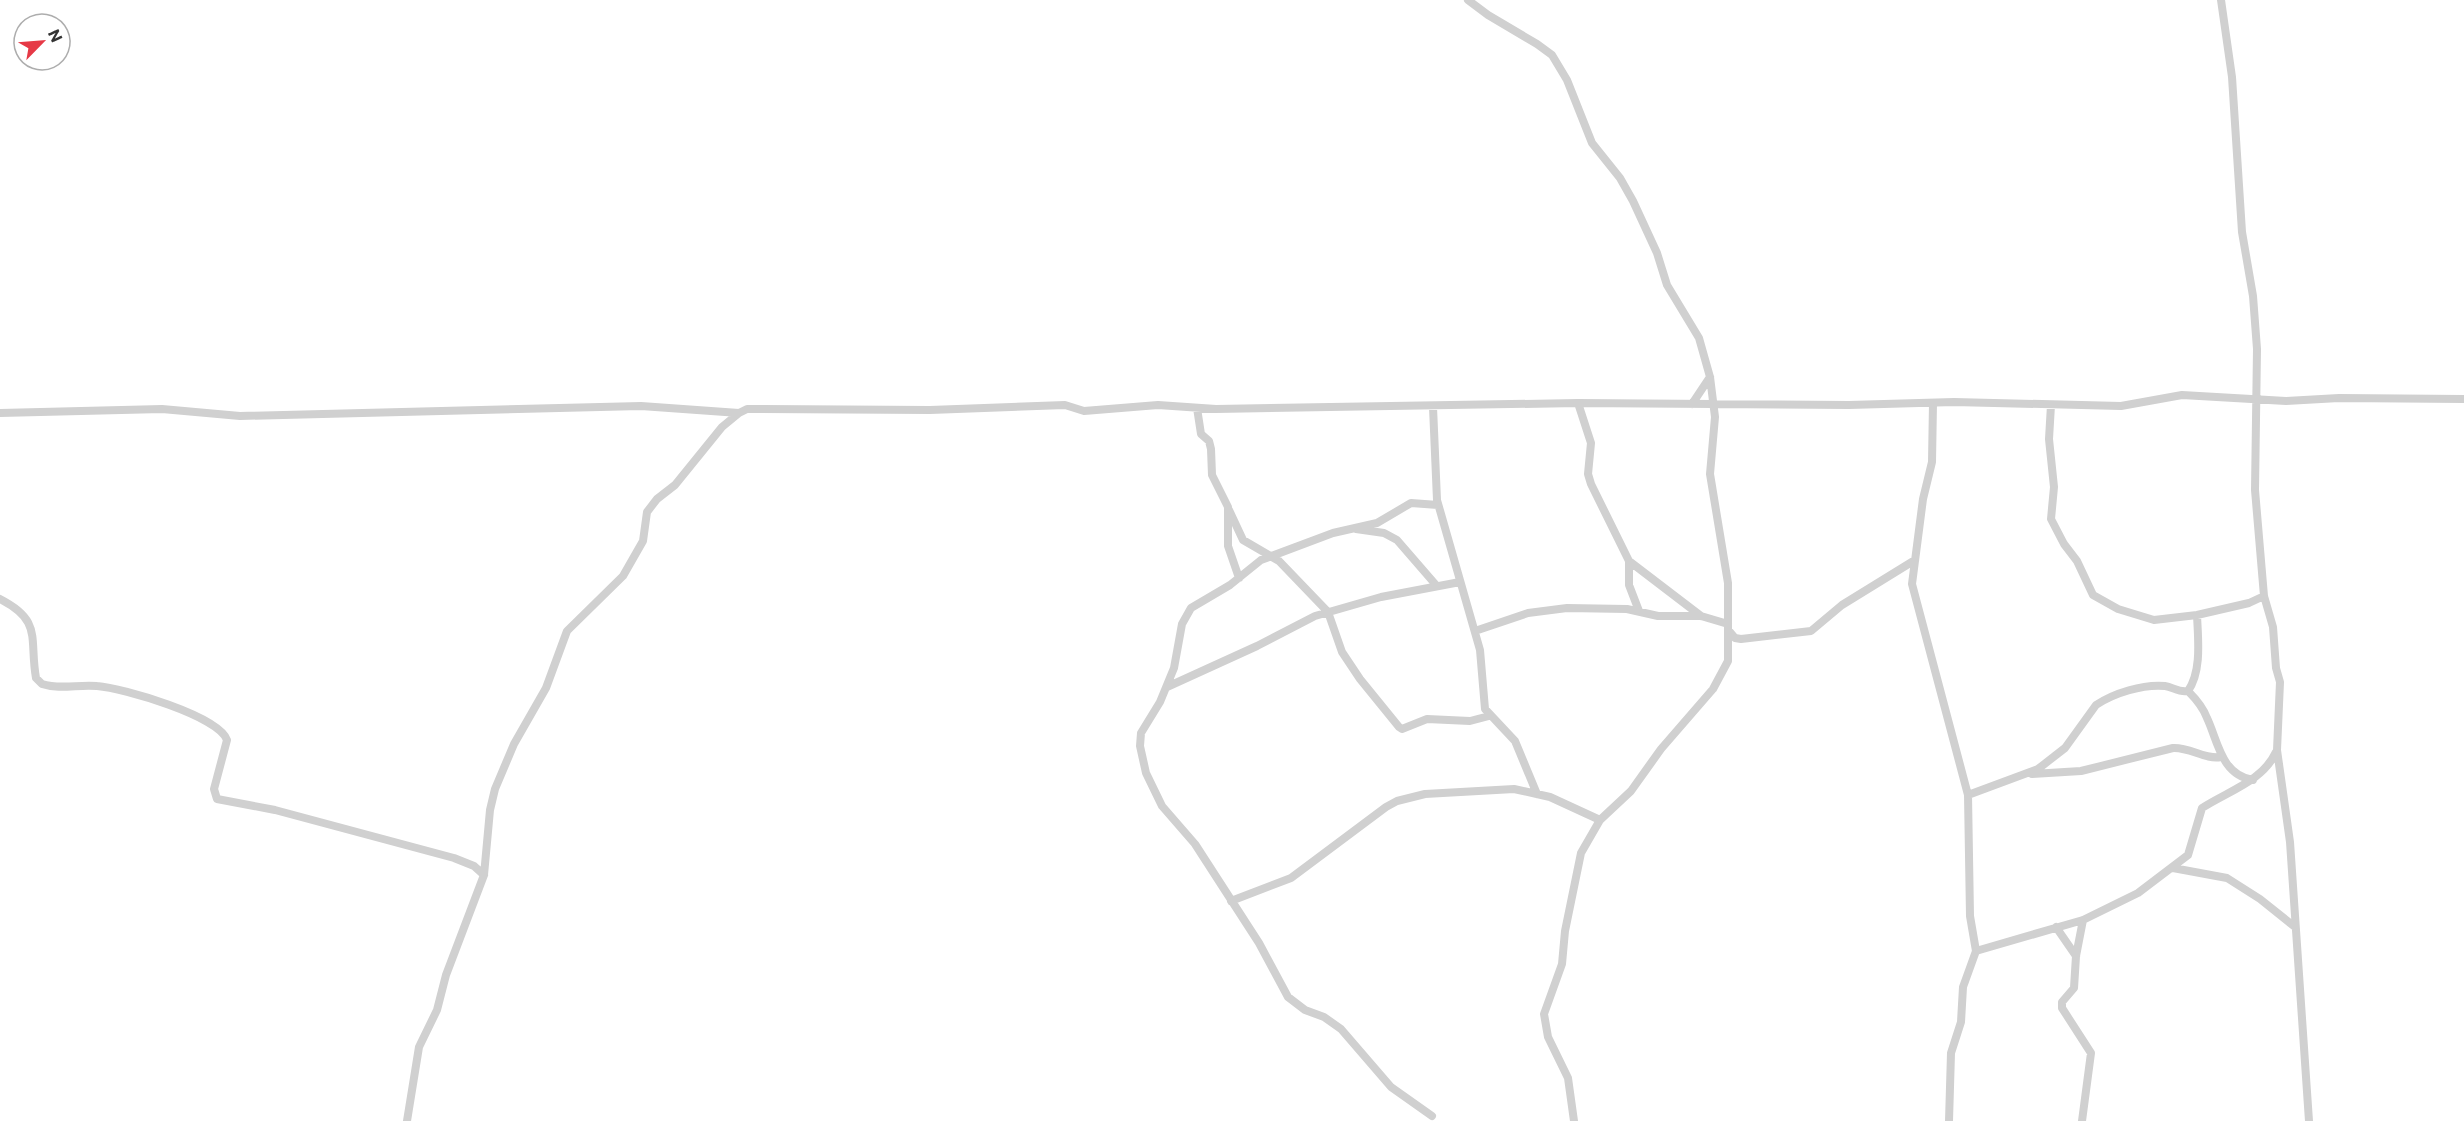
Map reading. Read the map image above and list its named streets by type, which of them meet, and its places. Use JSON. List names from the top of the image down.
{
  "north": "top right"
}
